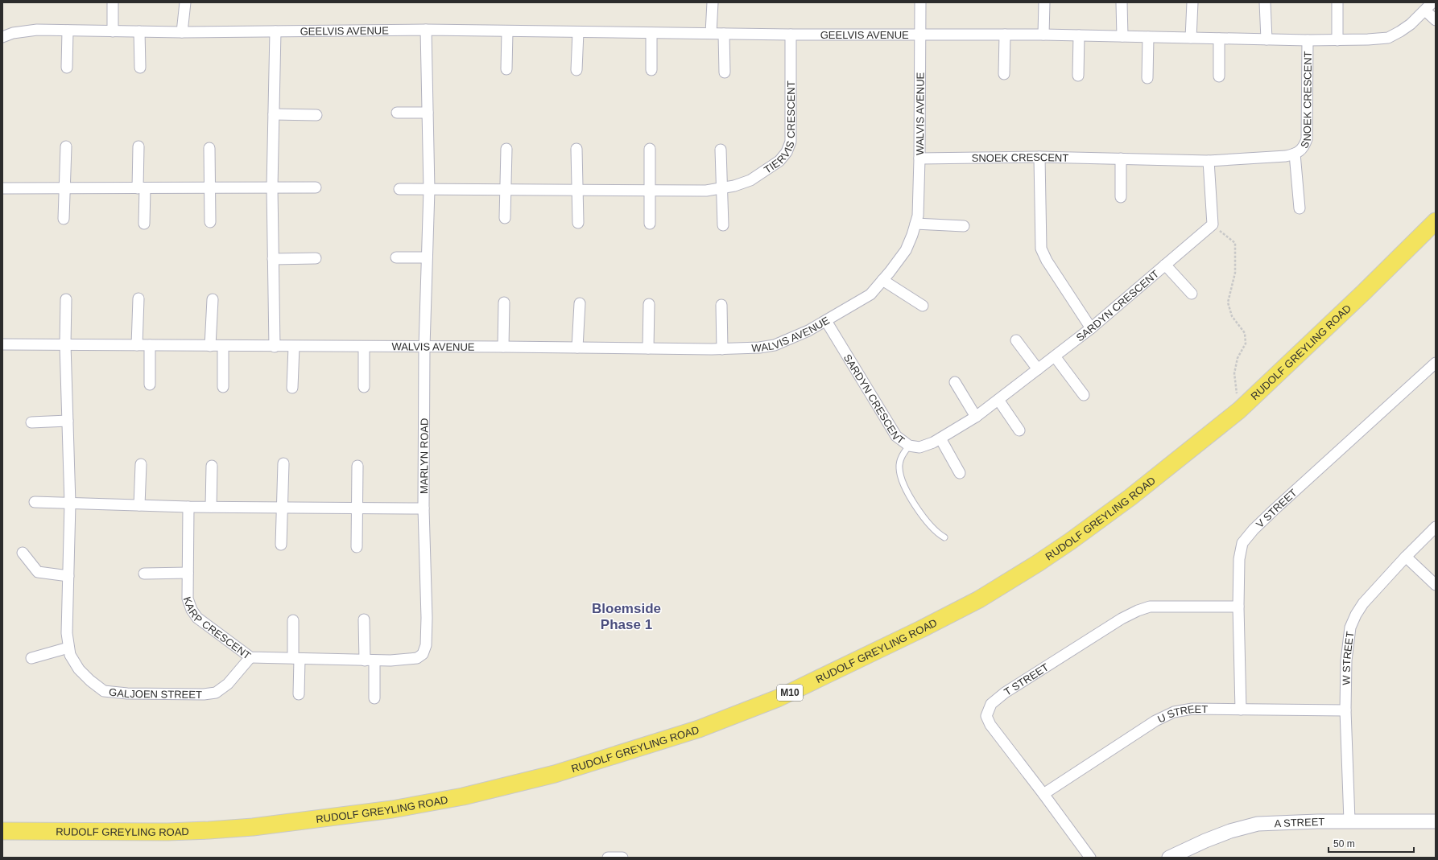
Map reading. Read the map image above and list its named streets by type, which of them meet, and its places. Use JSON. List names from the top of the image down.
{
  "streets": {
    "main road": ["RUDOLF GREYLING ROAD", "M10"],
    "street": [
      "GEELVIS AVENUE",
      "SNOEK CRESCENT",
      "WALVIS AVENUE",
      "TIERVIS CRESCENT",
      "SARDYN CRESCENT",
      "MARLYN ROAD",
      "V STREET",
      "KARP CRESCENT",
      "W STREET",
      "T STREET",
      "GALJOEN STREET",
      "U STREET",
      "A STREET"
    ]
  },
  "crossings": [
    ["GEELVIS AVENUE", "SNOEK CRESCENT"],
    ["GEELVIS AVENUE", "WALVIS AVENUE"],
    ["GEELVIS AVENUE", "TIERVIS CRESCENT"],
    ["GEELVIS AVENUE", "MARLYN ROAD"],
    ["SNOEK CRESCENT", "WALVIS AVENUE"],
    ["WALVIS AVENUE", "SARDYN CRESCENT"],
    ["WALVIS AVENUE", "MARLYN ROAD"],
    ["WALVIS AVENUE", "GALJOEN STREET"],
    ["TIERVIS CRESCENT", "MARLYN ROAD"],
    ["MARLYN ROAD", "KARP CRESCENT"],
    ["V STREET", "T STREET"],
    ["V STREET", "U STREET"],
    ["KARP CRESCENT", "GALJOEN STREET"],
    ["W STREET", "U STREET"],
    ["W STREET", "A STREET"],
    ["T STREET", "U STREET"]
  ],
  "districts": ["Bloemside Phase 1"],
  "scale_bar": "50 m"
}
